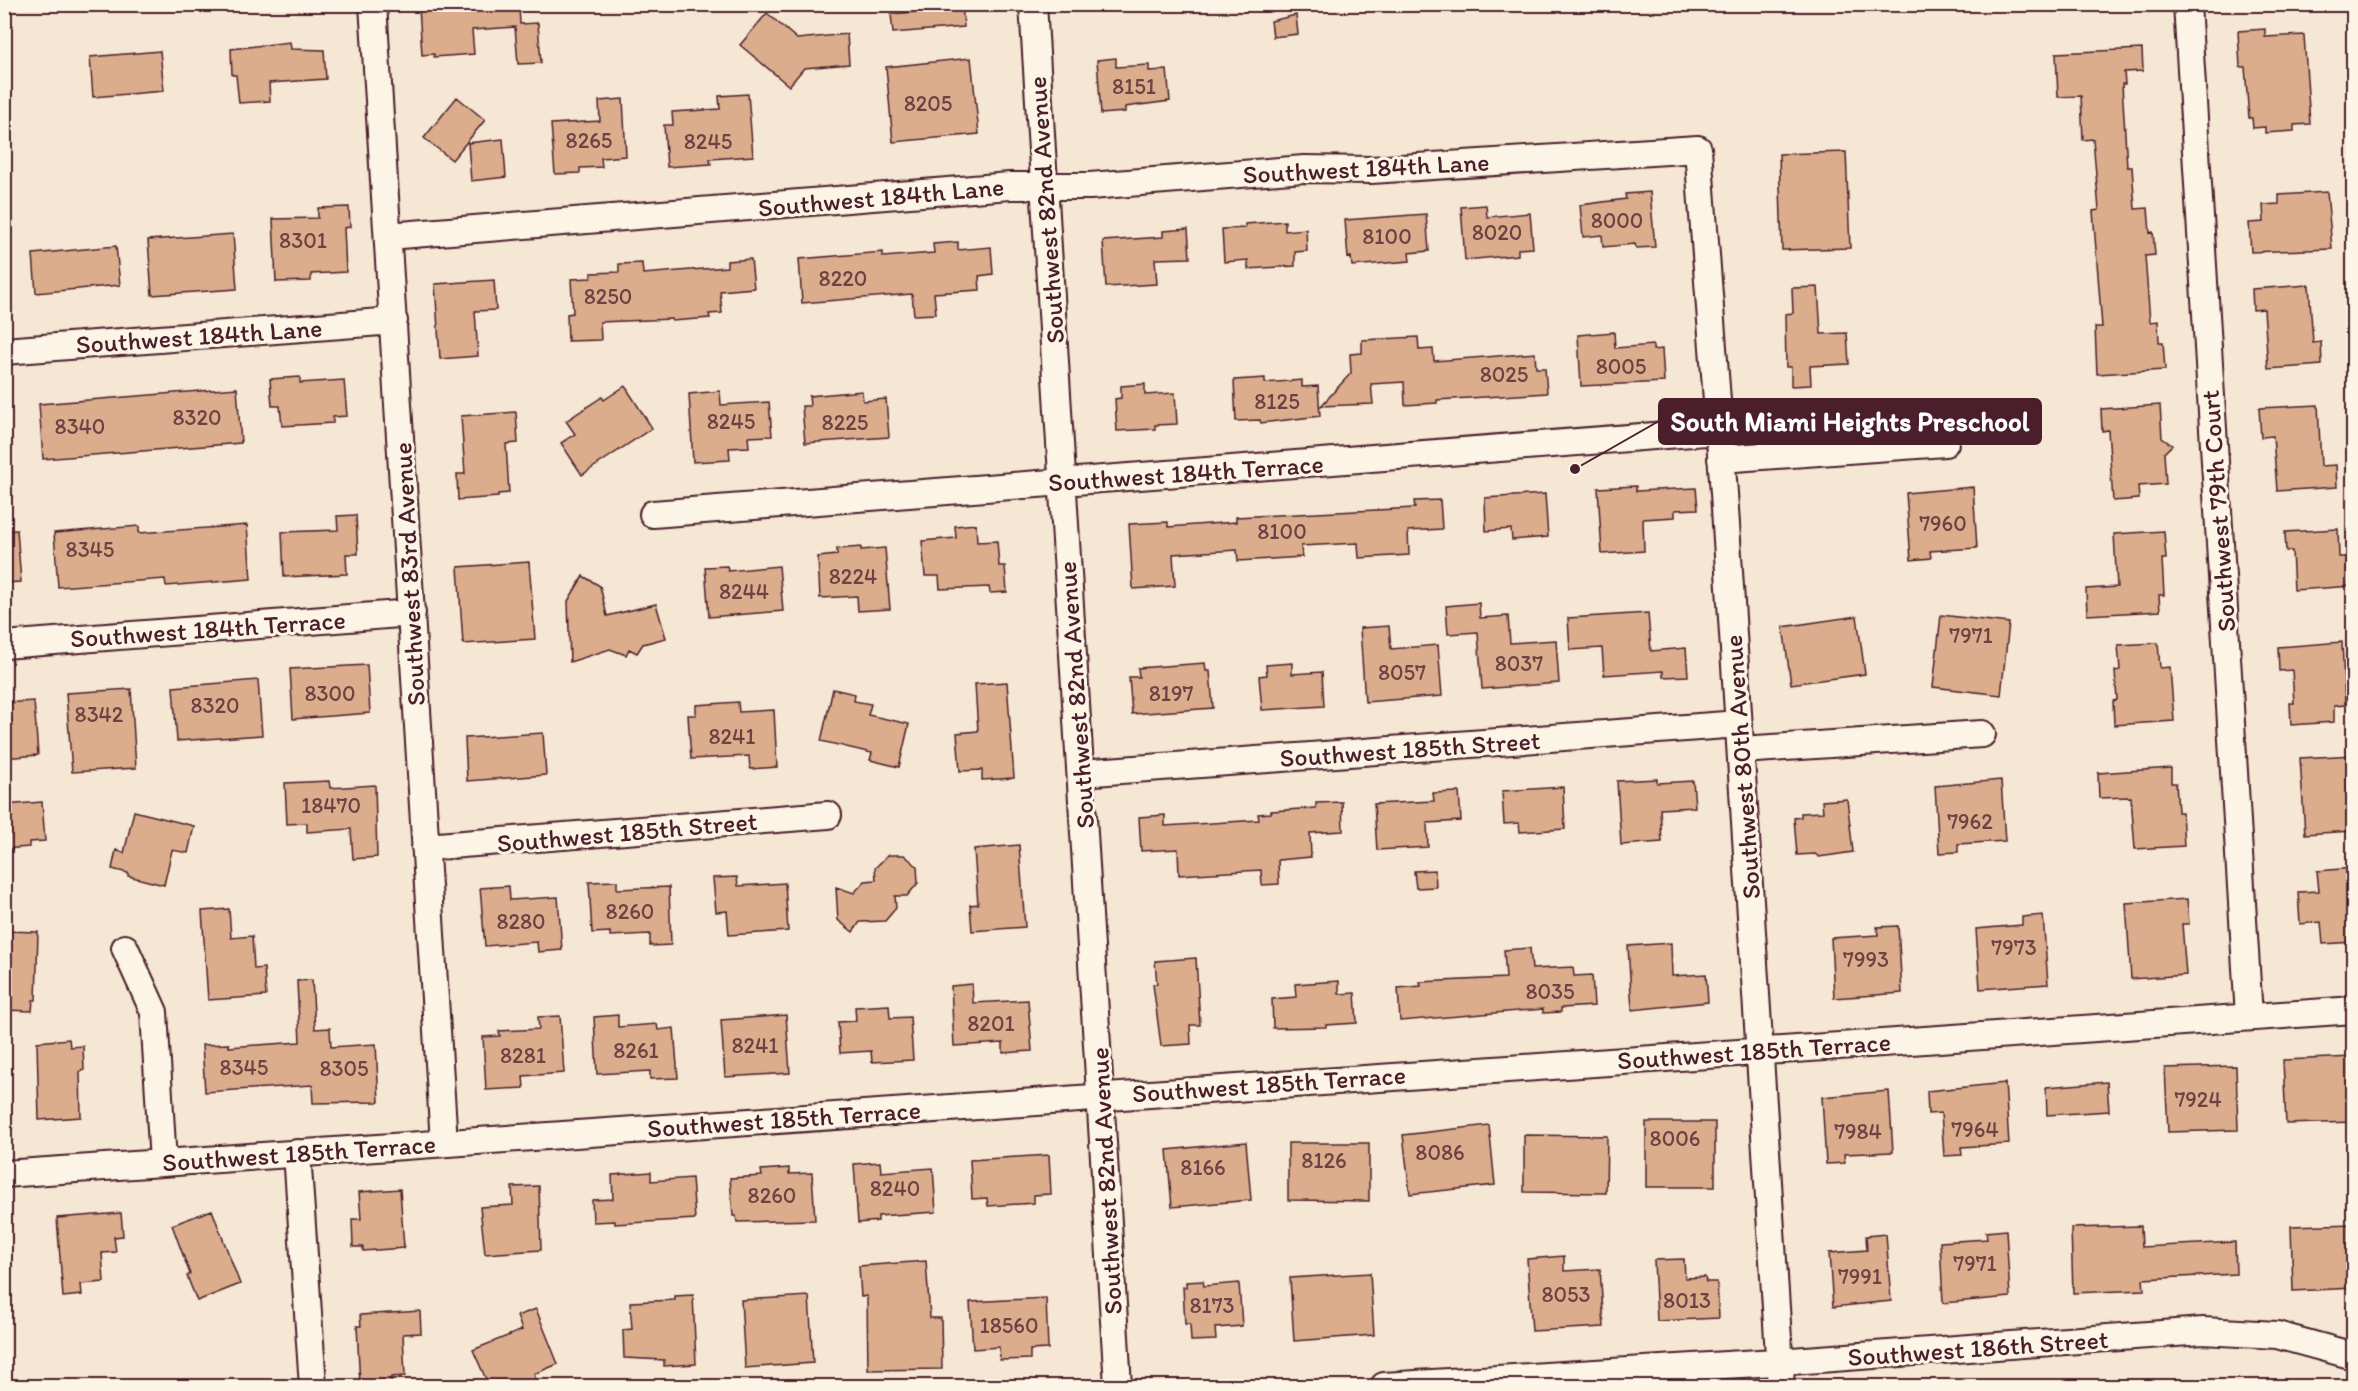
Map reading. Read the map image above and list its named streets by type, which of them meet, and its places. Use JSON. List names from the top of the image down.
{
  "streets": {
    "street": [
      "Southwest 184th Lane",
      "Southwest 82nd Avenue",
      "Southwest 184th Terrace",
      "Southwest 79th Court",
      "Southwest 83rd Avenue",
      "Southwest 185th Street",
      "Southwest 80th Avenue",
      "Southwest 185th Terrace",
      "Southwest 186th Street"
    ]
  },
  "crossings": [
    ["Southwest 184th Lane", "Southwest 82nd Avenue"],
    ["Southwest 184th Lane", "Southwest 83rd Avenue"],
    ["Southwest 184th Lane", "Southwest 80th Avenue"],
    ["Southwest 82nd Avenue", "Southwest 184th Terrace"],
    ["Southwest 82nd Avenue", "Southwest 185th Street"],
    ["Southwest 82nd Avenue", "Southwest 185th Terrace"],
    ["Southwest 184th Terrace", "Southwest 83rd Avenue"],
    ["Southwest 184th Terrace", "Southwest 80th Avenue"],
    ["Southwest 79th Court", "Southwest 185th Terrace"],
    ["Southwest 83rd Avenue", "Southwest 185th Street"],
    ["Southwest 83rd Avenue", "Southwest 185th Terrace"],
    ["Southwest 185th Street", "Southwest 80th Avenue"],
    ["Southwest 80th Avenue", "Southwest 185th Terrace"],
    ["Southwest 80th Avenue", "Southwest 186th Street"]
  ],
  "places": ["South Miami Heights Preschool"],
  "house_numbers": [
    "8151",
    "8205",
    "8265",
    "8245",
    "8000",
    "8020",
    "8100",
    "8301",
    "8220",
    "8250",
    "8005",
    "8025",
    "8125",
    "8320",
    "8245",
    "8225",
    "8340",
    "7960",
    "8100",
    "8345",
    "8224",
    "8244",
    "7971",
    "8037",
    "8057",
    "8300",
    "8197",
    "8320",
    "8342",
    "8241",
    "18470",
    "7962",
    "8260",
    "8280",
    "7973",
    "7993",
    "8035",
    "8201",
    "8241",
    "8261",
    "8281",
    "8345",
    "8305",
    "7924",
    "7964",
    "7984",
    "8006",
    "8086",
    "8126",
    "8166",
    "8240",
    "8260",
    "7971",
    "7991",
    "8053",
    "8013",
    "8173",
    "18560"
  ]
}
